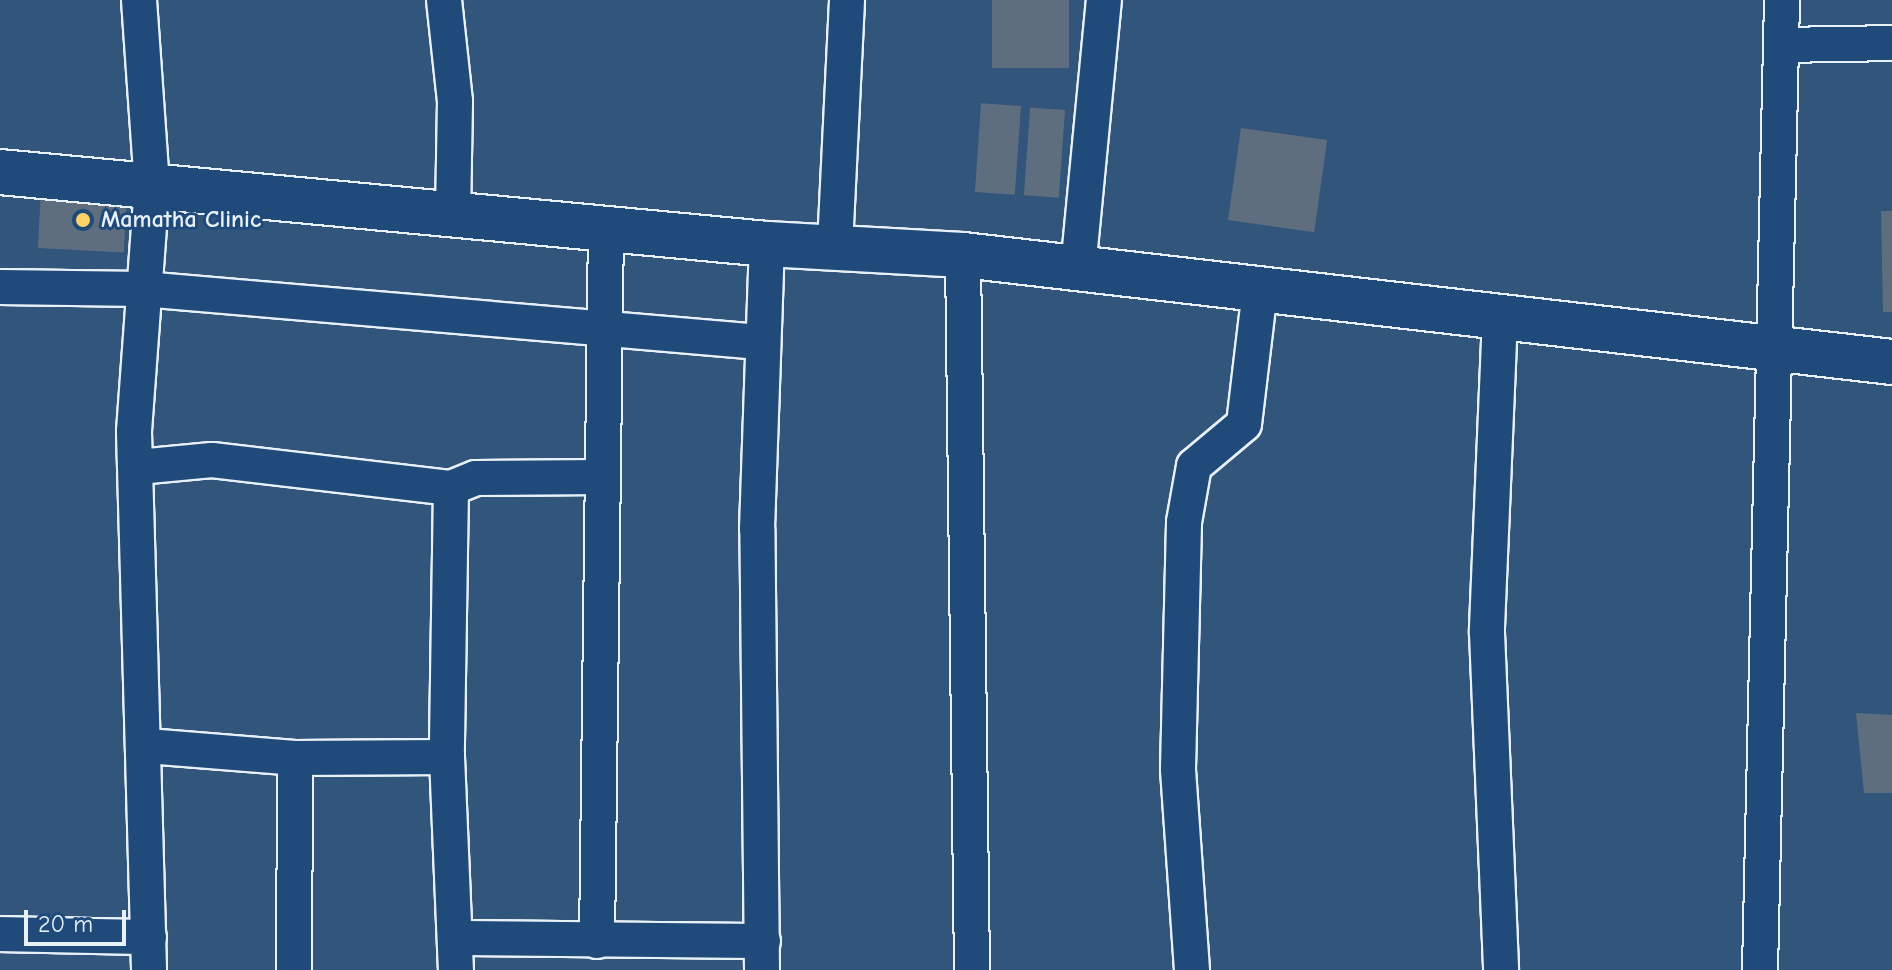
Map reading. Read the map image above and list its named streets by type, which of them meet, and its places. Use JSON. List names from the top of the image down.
{
  "places": ["Mamatha Clinic"],
  "scale_bar": "20 m"
}
